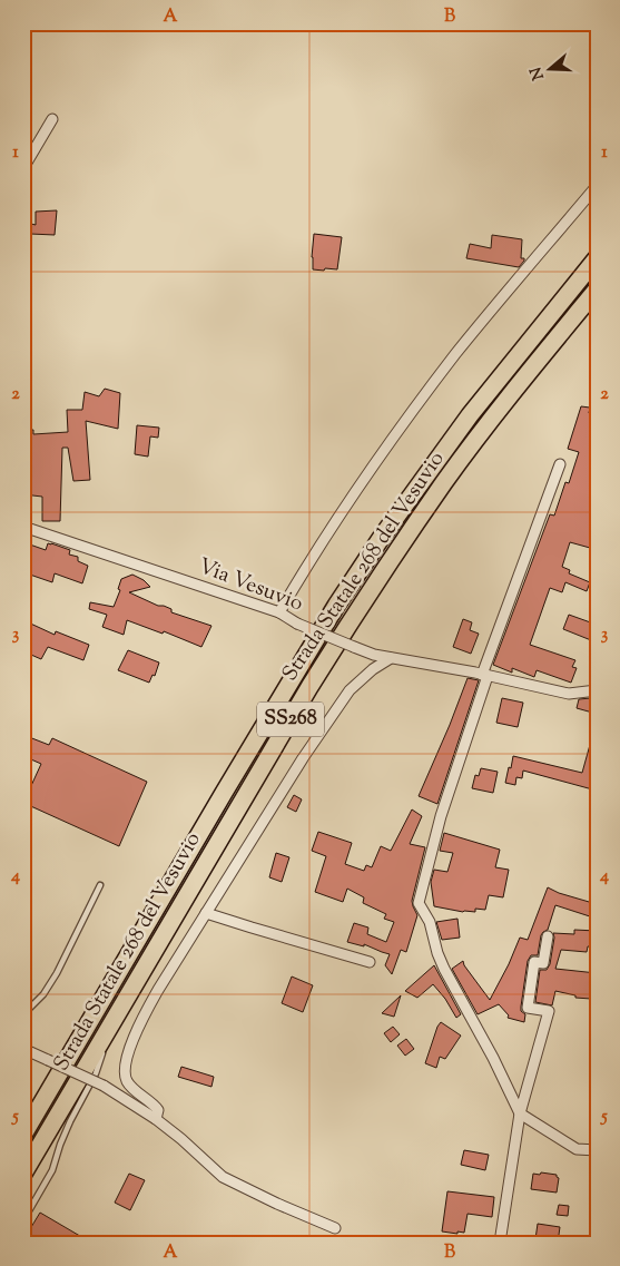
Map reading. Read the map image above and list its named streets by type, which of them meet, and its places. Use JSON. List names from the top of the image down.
{
  "streets": {
    "highway": ["Strada Statale 268 del Vesuvio", "SS268"],
    "street": ["Via Vesuvio"]
  },
  "north": "left",
  "grid": {
    "columns": ["A", "B"],
    "rows": [
      "1",
      "2",
      "3",
      "4",
      "5"
    ]
  }
}
